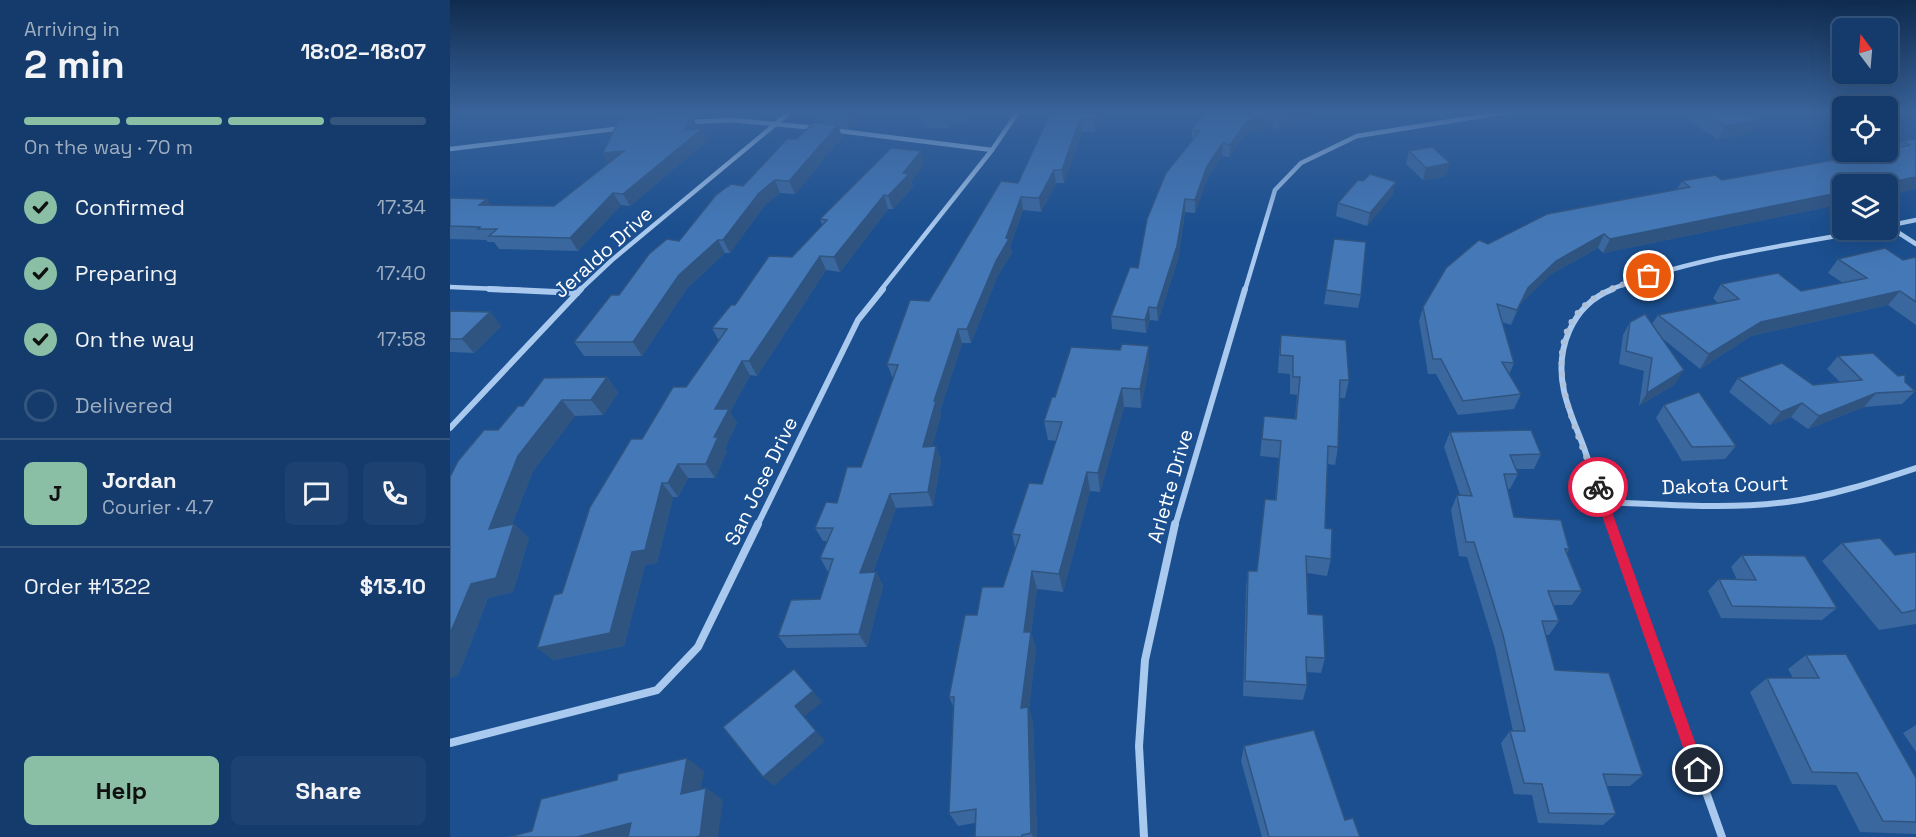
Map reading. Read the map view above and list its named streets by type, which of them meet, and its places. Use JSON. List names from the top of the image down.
{
  "streets": {
    "street": [
      "Jeraldo Drive",
      "San Jose Drive",
      "Dakota Court",
      "Arlette Drive"
    ]
  },
  "north": "top",
  "page": {
    "heading": ["2 min", "Arriving in", "18:02–18:07"],
    "panel": [
      "Jordan",
      "Courier · 4.7",
      "Order #1322",
      "$13.10"
    ],
    "bar": "On the way · 70 m",
    "list": [
      ["Confirmed", "17:34"],
      ["Preparing", "17:40"],
      ["On the way", "17:58"],
      "Delivered"
    ],
    "round": "J",
    "buttons": ["Help", "Share"]
  }
}
